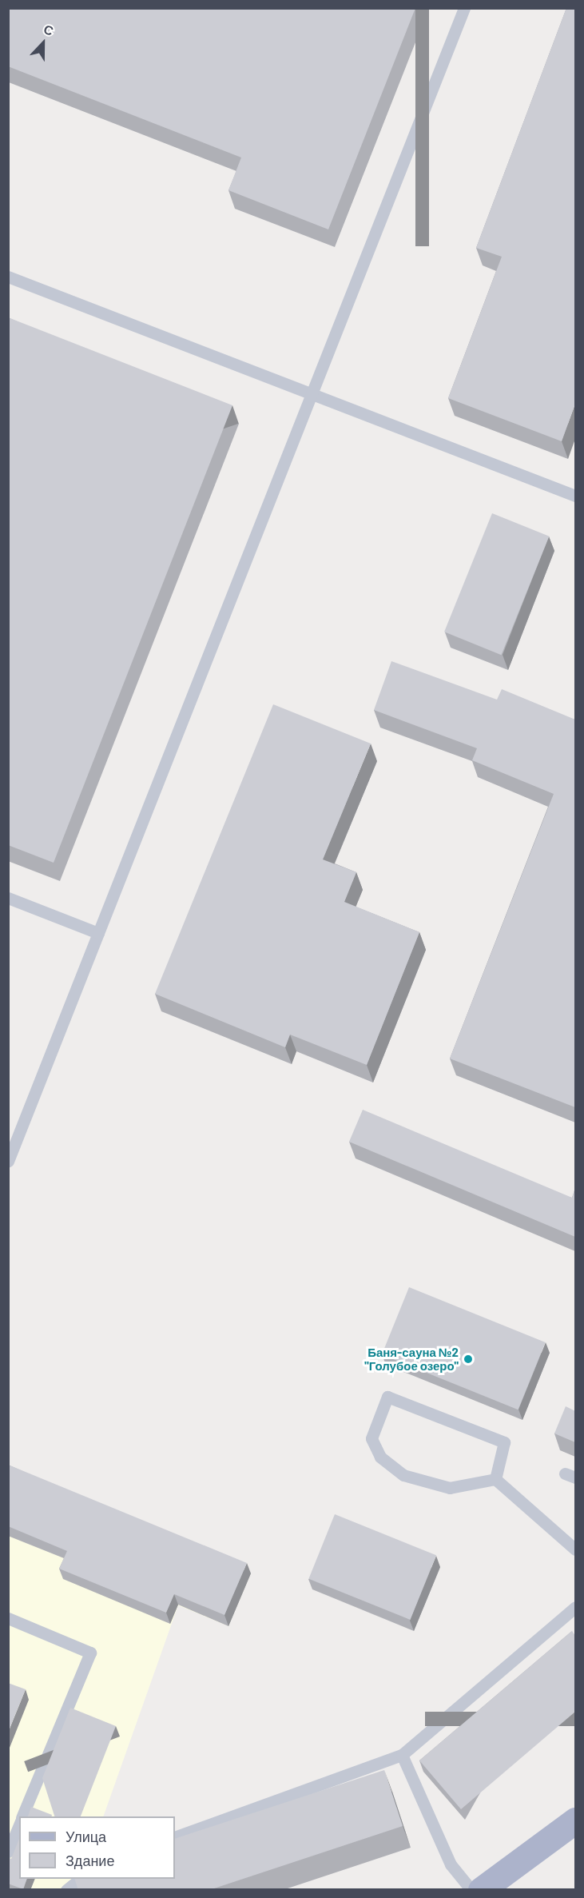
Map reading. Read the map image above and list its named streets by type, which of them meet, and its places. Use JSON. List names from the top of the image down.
{
  "places": ["Баня-сауна №2 \"Голубое озеро\""],
  "legend": ["Улица", "Здание"],
  "north": "top"
}
